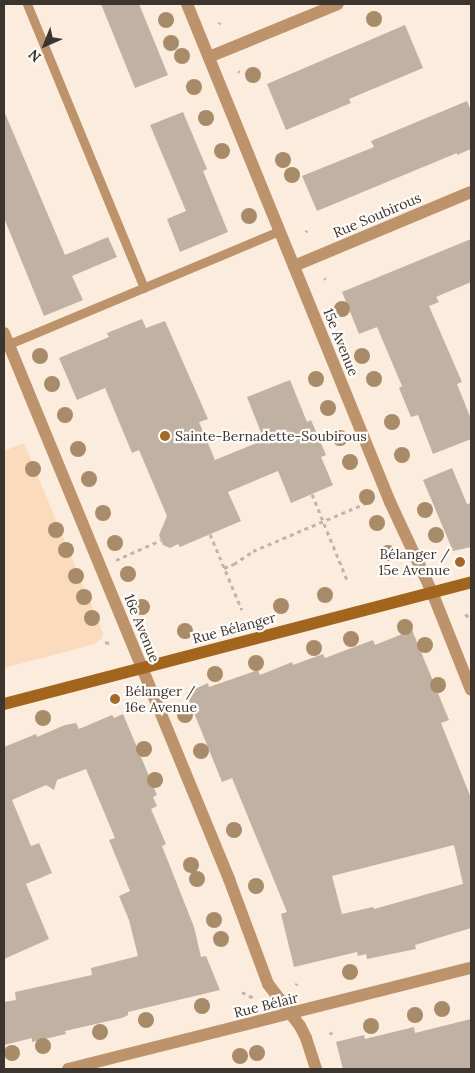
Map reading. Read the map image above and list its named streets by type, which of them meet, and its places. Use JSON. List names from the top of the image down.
{
  "streets": {
    "street": [
      "Rue Soubirous",
      "15e Avenue",
      "16e Avenue",
      "Rue Bélanger",
      "Rue Bélair"
    ]
  },
  "crossings": [
    ["Rue Soubirous", "15e Avenue"],
    ["15e Avenue", "Rue Bélanger"],
    ["16e Avenue", "Rue Bélanger"],
    ["16e Avenue", "Rue Bélair"]
  ],
  "places": ["Sainte-Bernadette-Soubirous", "Bélanger / 15e Avenue", "Bélanger / 16e Avenue"],
  "north": "bottom left"
}
